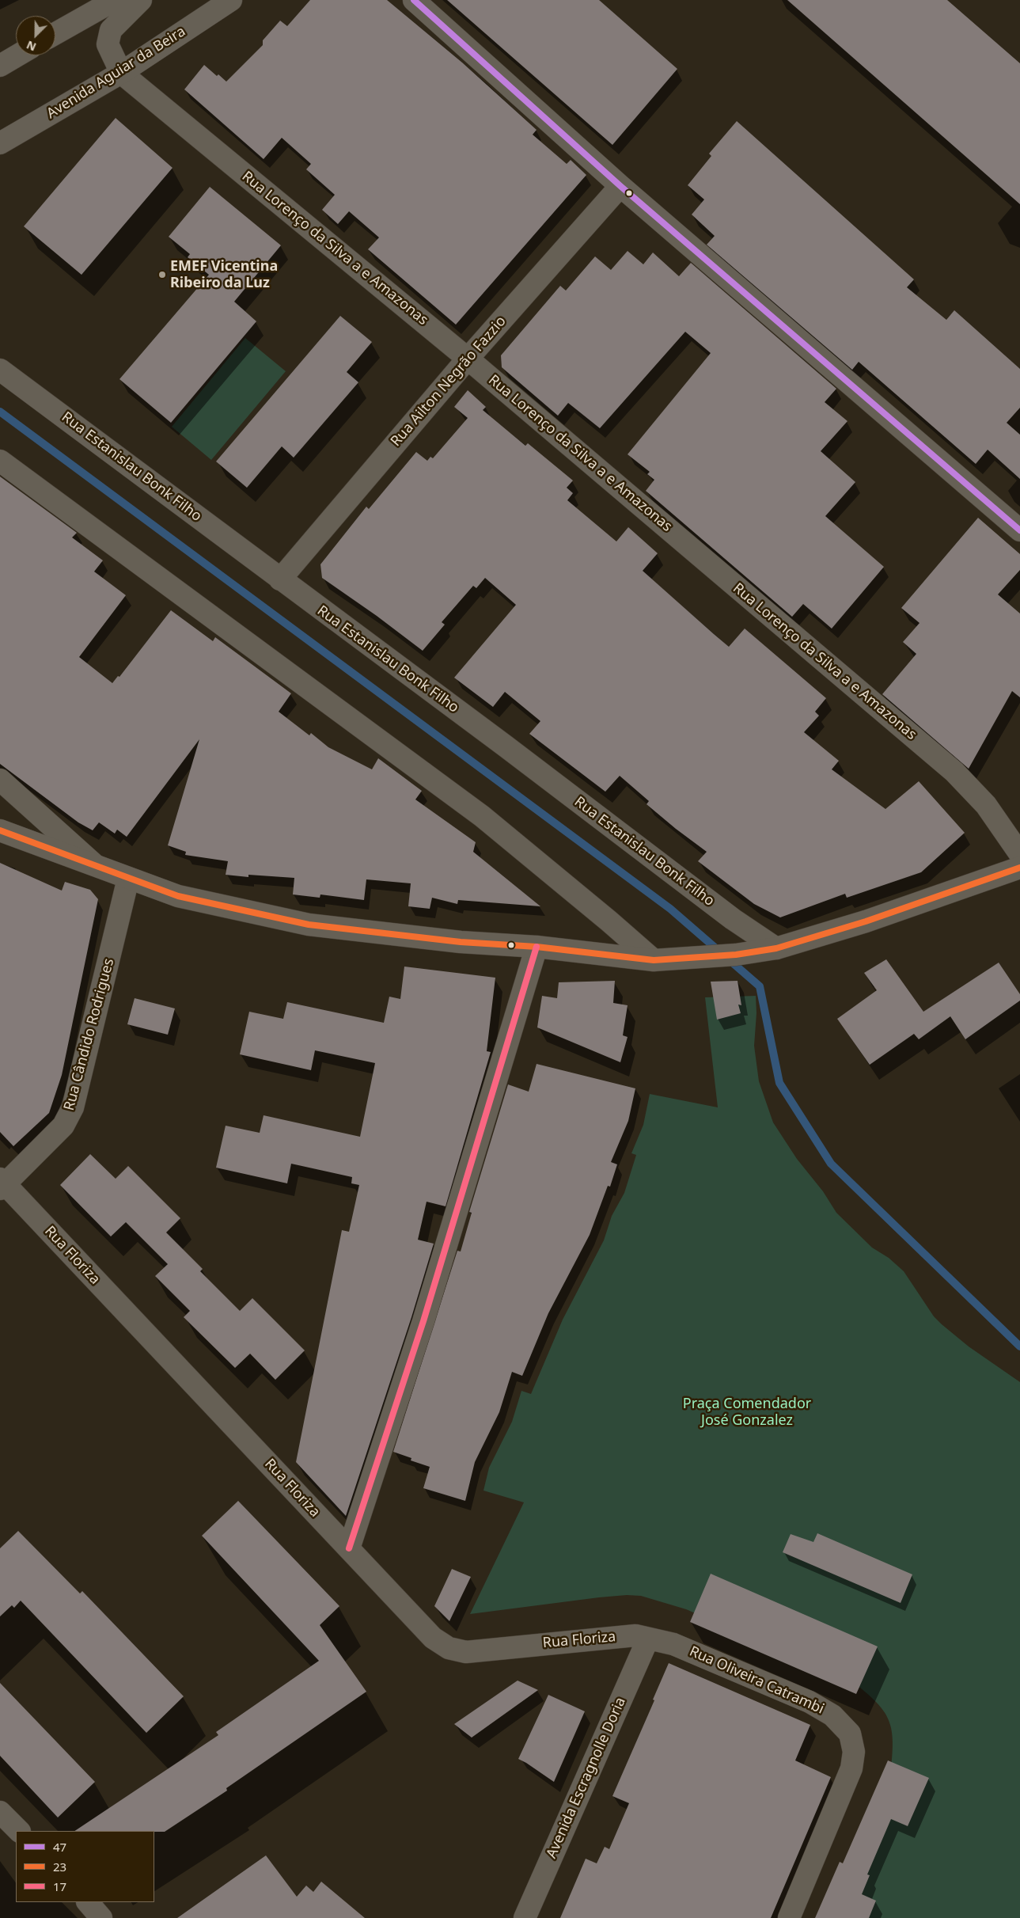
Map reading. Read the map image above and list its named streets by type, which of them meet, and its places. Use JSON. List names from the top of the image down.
{
  "streets": {
    "street": [
      "Avenida Aguiar da Beira",
      "Rua Lorenço da Silva a e Amazonas",
      "Rua Ailton Negrão Fazzio",
      "Rua Estanislau Bonk Filho",
      "Rua Cândido Rodrigues",
      "Rua Floriza",
      "Rua Oliveira Catrambi",
      "Avenida Escragnolle Doria"
    ]
  },
  "crossings": [
    ["Avenida Aguiar da Beira", "Rua Lorenço da Silva a e Amazonas"],
    ["Rua Lorenço da Silva a e Amazonas", "Rua Ailton Negrão Fazzio"],
    ["Rua Ailton Negrão Fazzio", "Rua Estanislau Bonk Filho"],
    ["Rua Cândido Rodrigues", "Rua Floriza"],
    ["Rua Floriza", "Rua Oliveira Catrambi"],
    ["Rua Floriza", "Avenida Escragnolle Doria"],
    ["Rua Oliveira Catrambi", "Avenida Escragnolle Doria"]
  ],
  "parks": ["Praça Comendador José Gonzalez"],
  "places": ["EMEF Vicentina Ribeiro da Luz"],
  "lines": ["transit line 47", "transit line 23", "transit line 17"],
  "legend": ["47", "23", "17"],
  "north": "bottom left"
}
